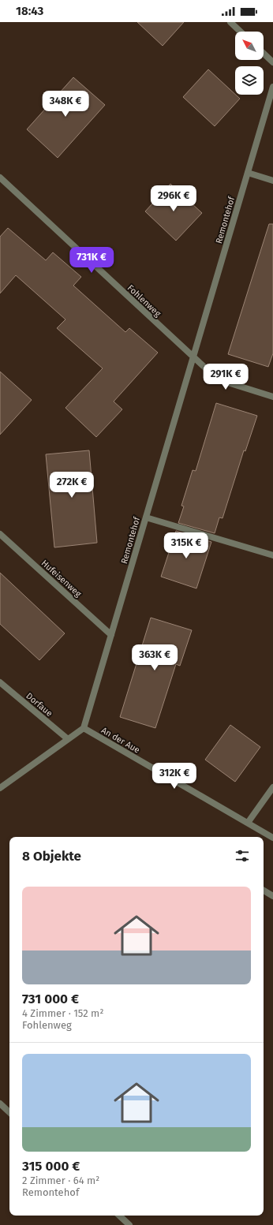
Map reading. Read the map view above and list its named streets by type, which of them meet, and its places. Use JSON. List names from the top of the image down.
{
  "streets": {
    "street": [
      "Remontehof",
      "Fohlenweg",
      "Hufeisenweg",
      "Dorfaue",
      "An der Aue"
    ]
  },
  "crossings": [
    ["Remontehof", "Fohlenweg"],
    ["Remontehof", "Hufeisenweg"],
    ["Remontehof", "An der Aue"]
  ],
  "north": "top left",
  "page": {
    "status": "18:43",
    "price": [
      "348K €",
      "296K €",
      "731K €",
      "291K €",
      "272K €",
      "315K €",
      "363K €",
      "312K €"
    ],
    "heading": "8 Objekte",
    "list": [
      {
        "name": "731 000 €",
        "note": "4 Zimmer · 152 m² · Fohlenweg"
      },
      {
        "name": "315 000 €",
        "note": "2 Zimmer · 64 m² · Remontehof"
      }
    ]
  }
}
